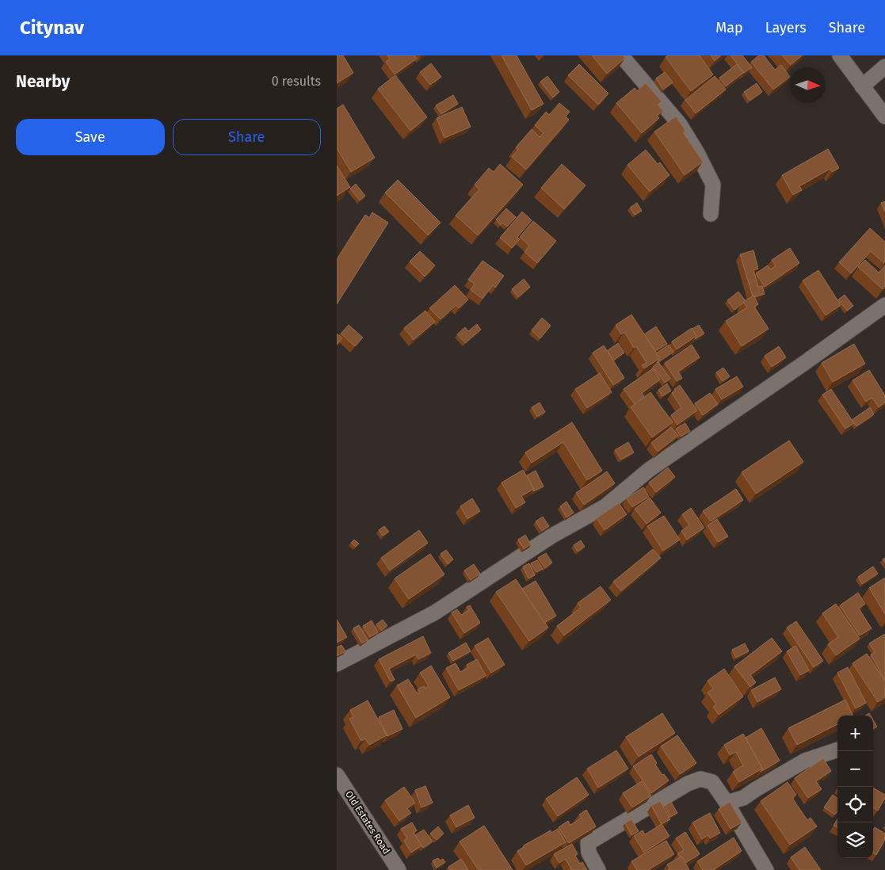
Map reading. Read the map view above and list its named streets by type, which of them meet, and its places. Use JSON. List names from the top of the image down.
{
  "streets": {
    "street": ["Old Estates Road"]
  },
  "north": "right",
  "page": {
    "header": "Citynav",
    "nav": ["Map", "Layers", "Share"],
    "heading": ["Nearby", "0 results"],
    "buttons": ["Save", "Share"],
    "map_buttons": ["+", "−"]
  }
}
